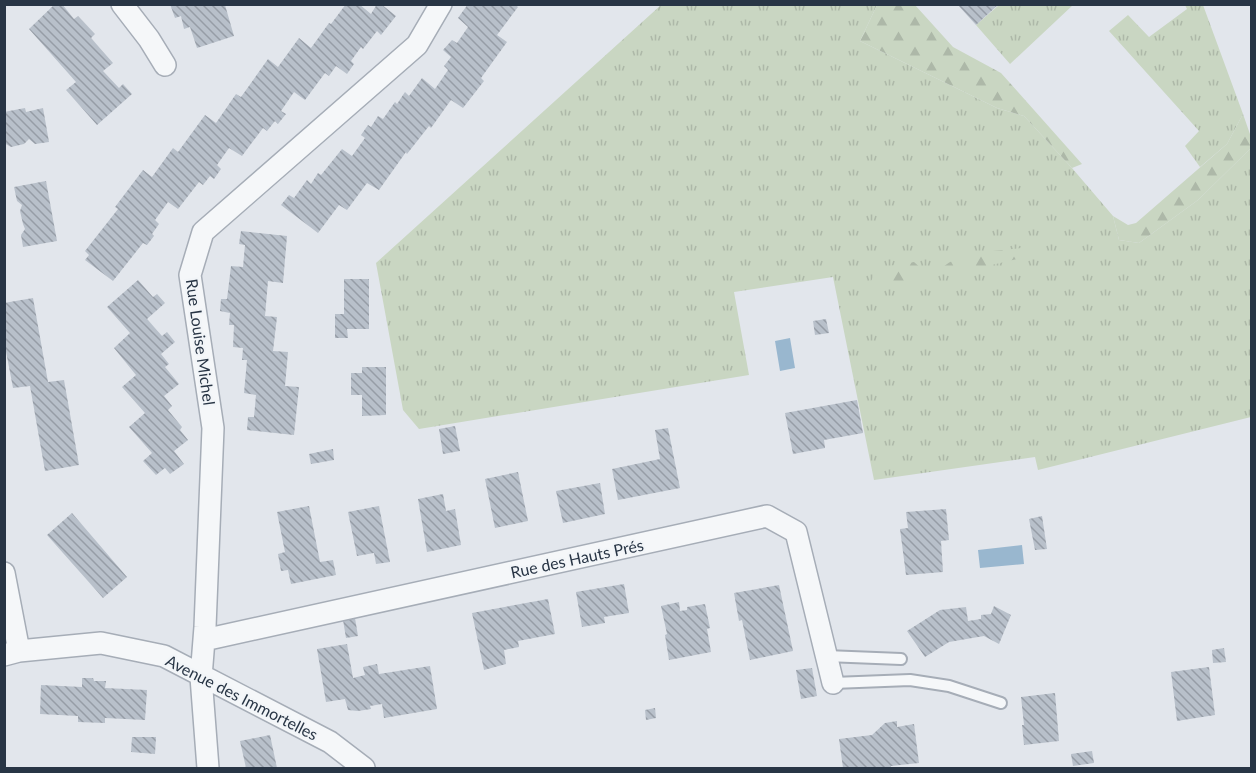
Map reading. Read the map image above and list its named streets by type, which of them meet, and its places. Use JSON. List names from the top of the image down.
{
  "streets": {
    "street": ["Rue Louise Michel", "Rue des Hauts Prés", "Avenue des Immortelles"]
  },
  "crossings": [
    ["Rue Louise Michel", "Rue des Hauts Prés"],
    ["Rue Louise Michel", "Avenue des Immortelles"]
  ]
}
